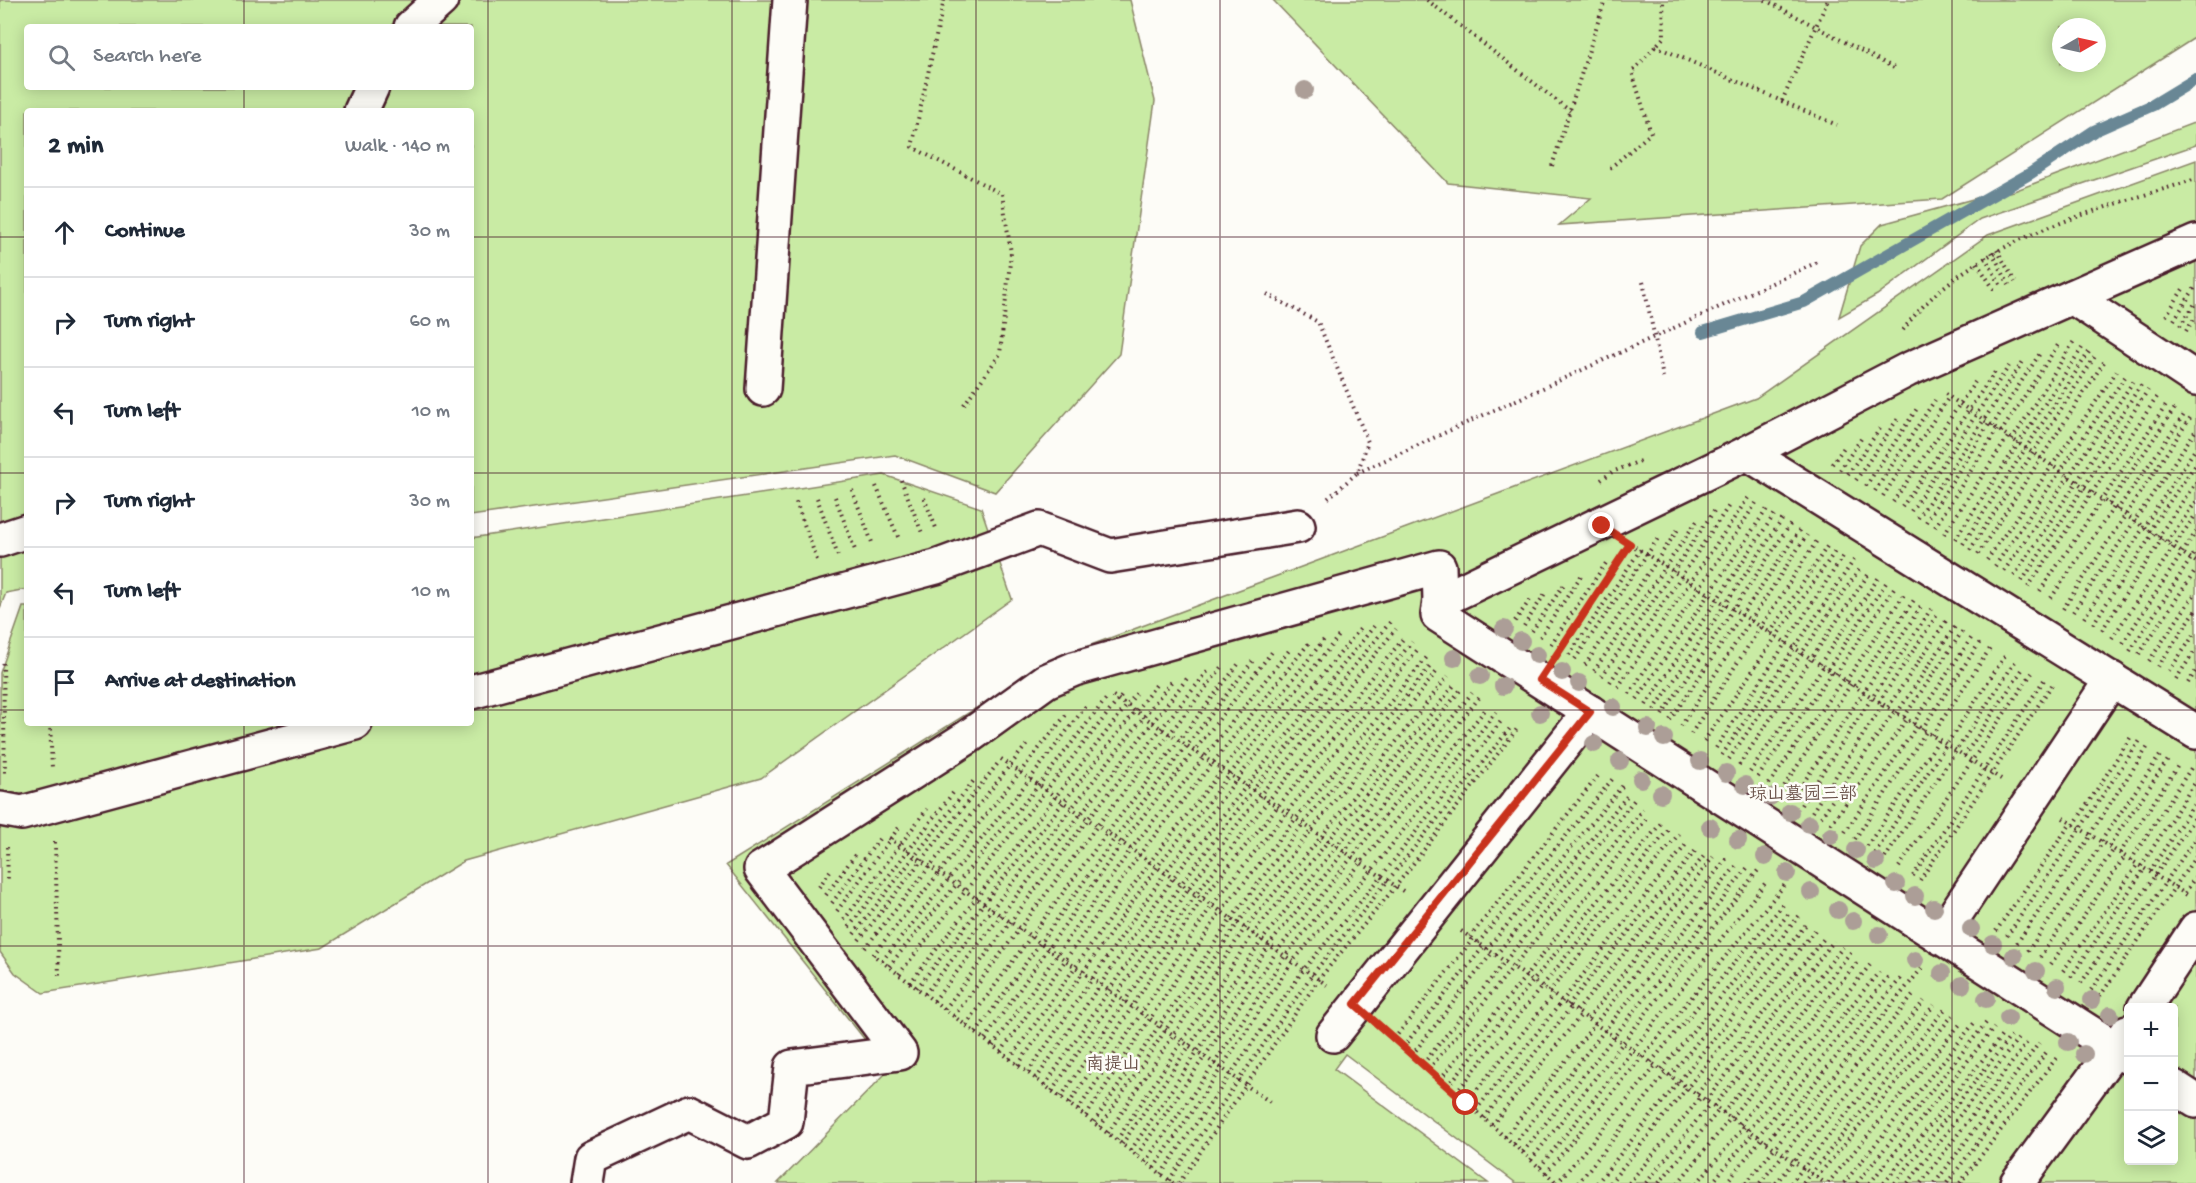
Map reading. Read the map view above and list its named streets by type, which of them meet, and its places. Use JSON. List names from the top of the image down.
{
  "parks": ["琼山墓园三部", "南提山"],
  "north": "right",
  "page": {
    "search": "Search here",
    "heading": ["2 min", "Walk · 140 m"],
    "list": [
      ["Continue", "30 m"],
      ["Turn right", "60 m"],
      ["Turn left", "10 m"],
      ["Turn right", "30 m"],
      ["Turn left", "10 m"],
      "Arrive at destination"
    ],
    "map_buttons": ["+", "−"]
  }
}
